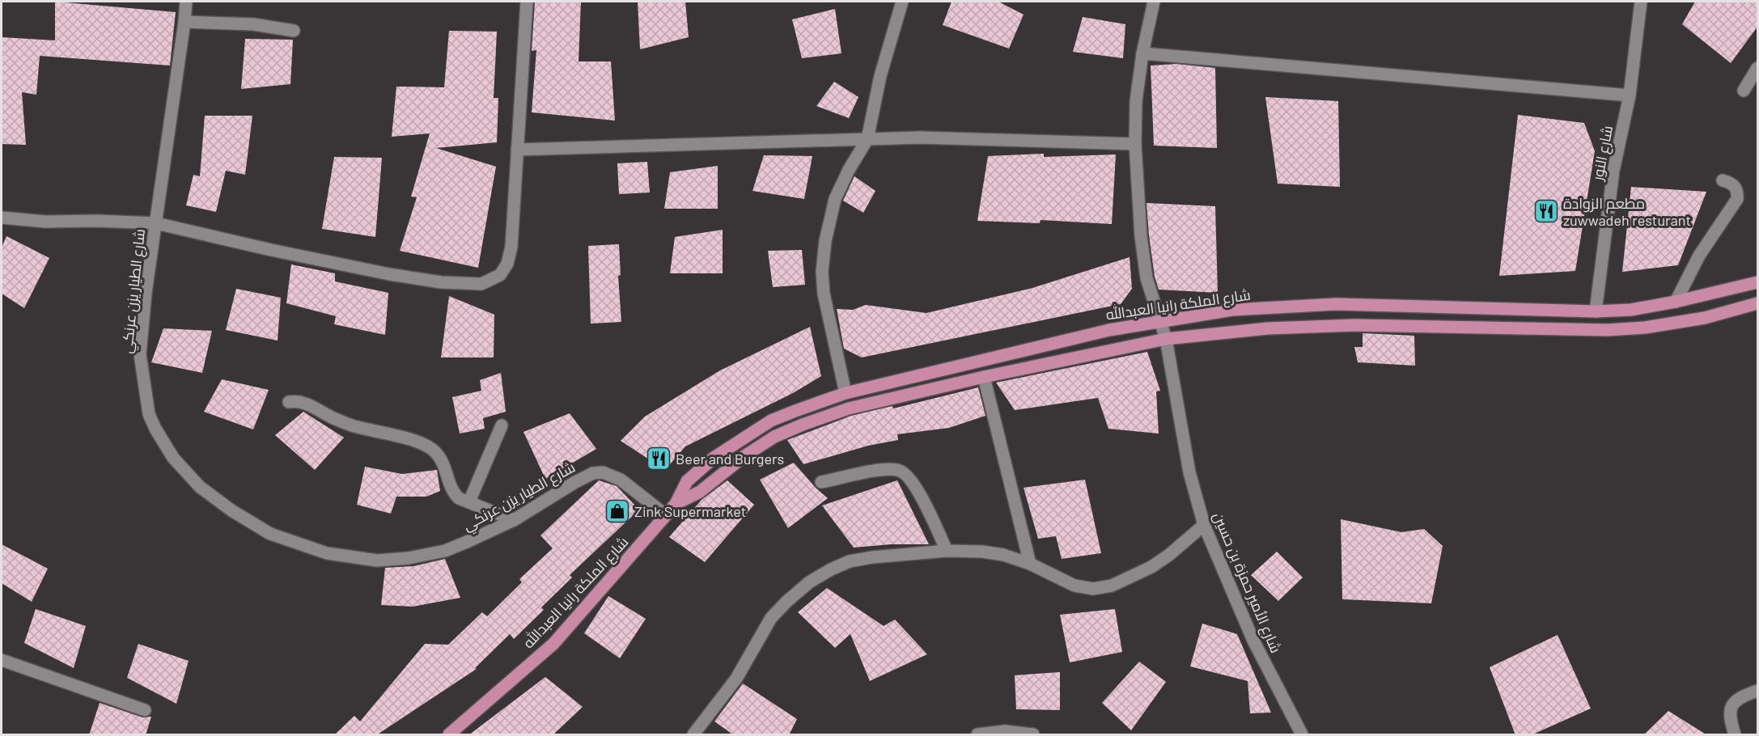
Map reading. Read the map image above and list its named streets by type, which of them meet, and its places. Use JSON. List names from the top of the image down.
{
  "streets": {
    "main road": ["شارع الملكة رانيا العبدالله"],
    "street": ["شارع النور", "شارع الطيار يزن عرنكي", "شارع الأمير حمزة بن حسين"]
  },
  "crossings": [
    ["شارع النور", "شارع الملكة رانيا العبدالله"],
    ["شارع الطيار يزن عرنكي", "شارع الملكة رانيا العبدالله"],
    ["شارع الملكة رانيا العبدالله", "شارع الأمير حمزة بن حسين"]
  ],
  "places": {
    "restaurant": ["مطعم الزوادة zuwwadeh resturant", "Beer and Burgers"],
    "shop": ["Zink Supermarket"]
  }
}
